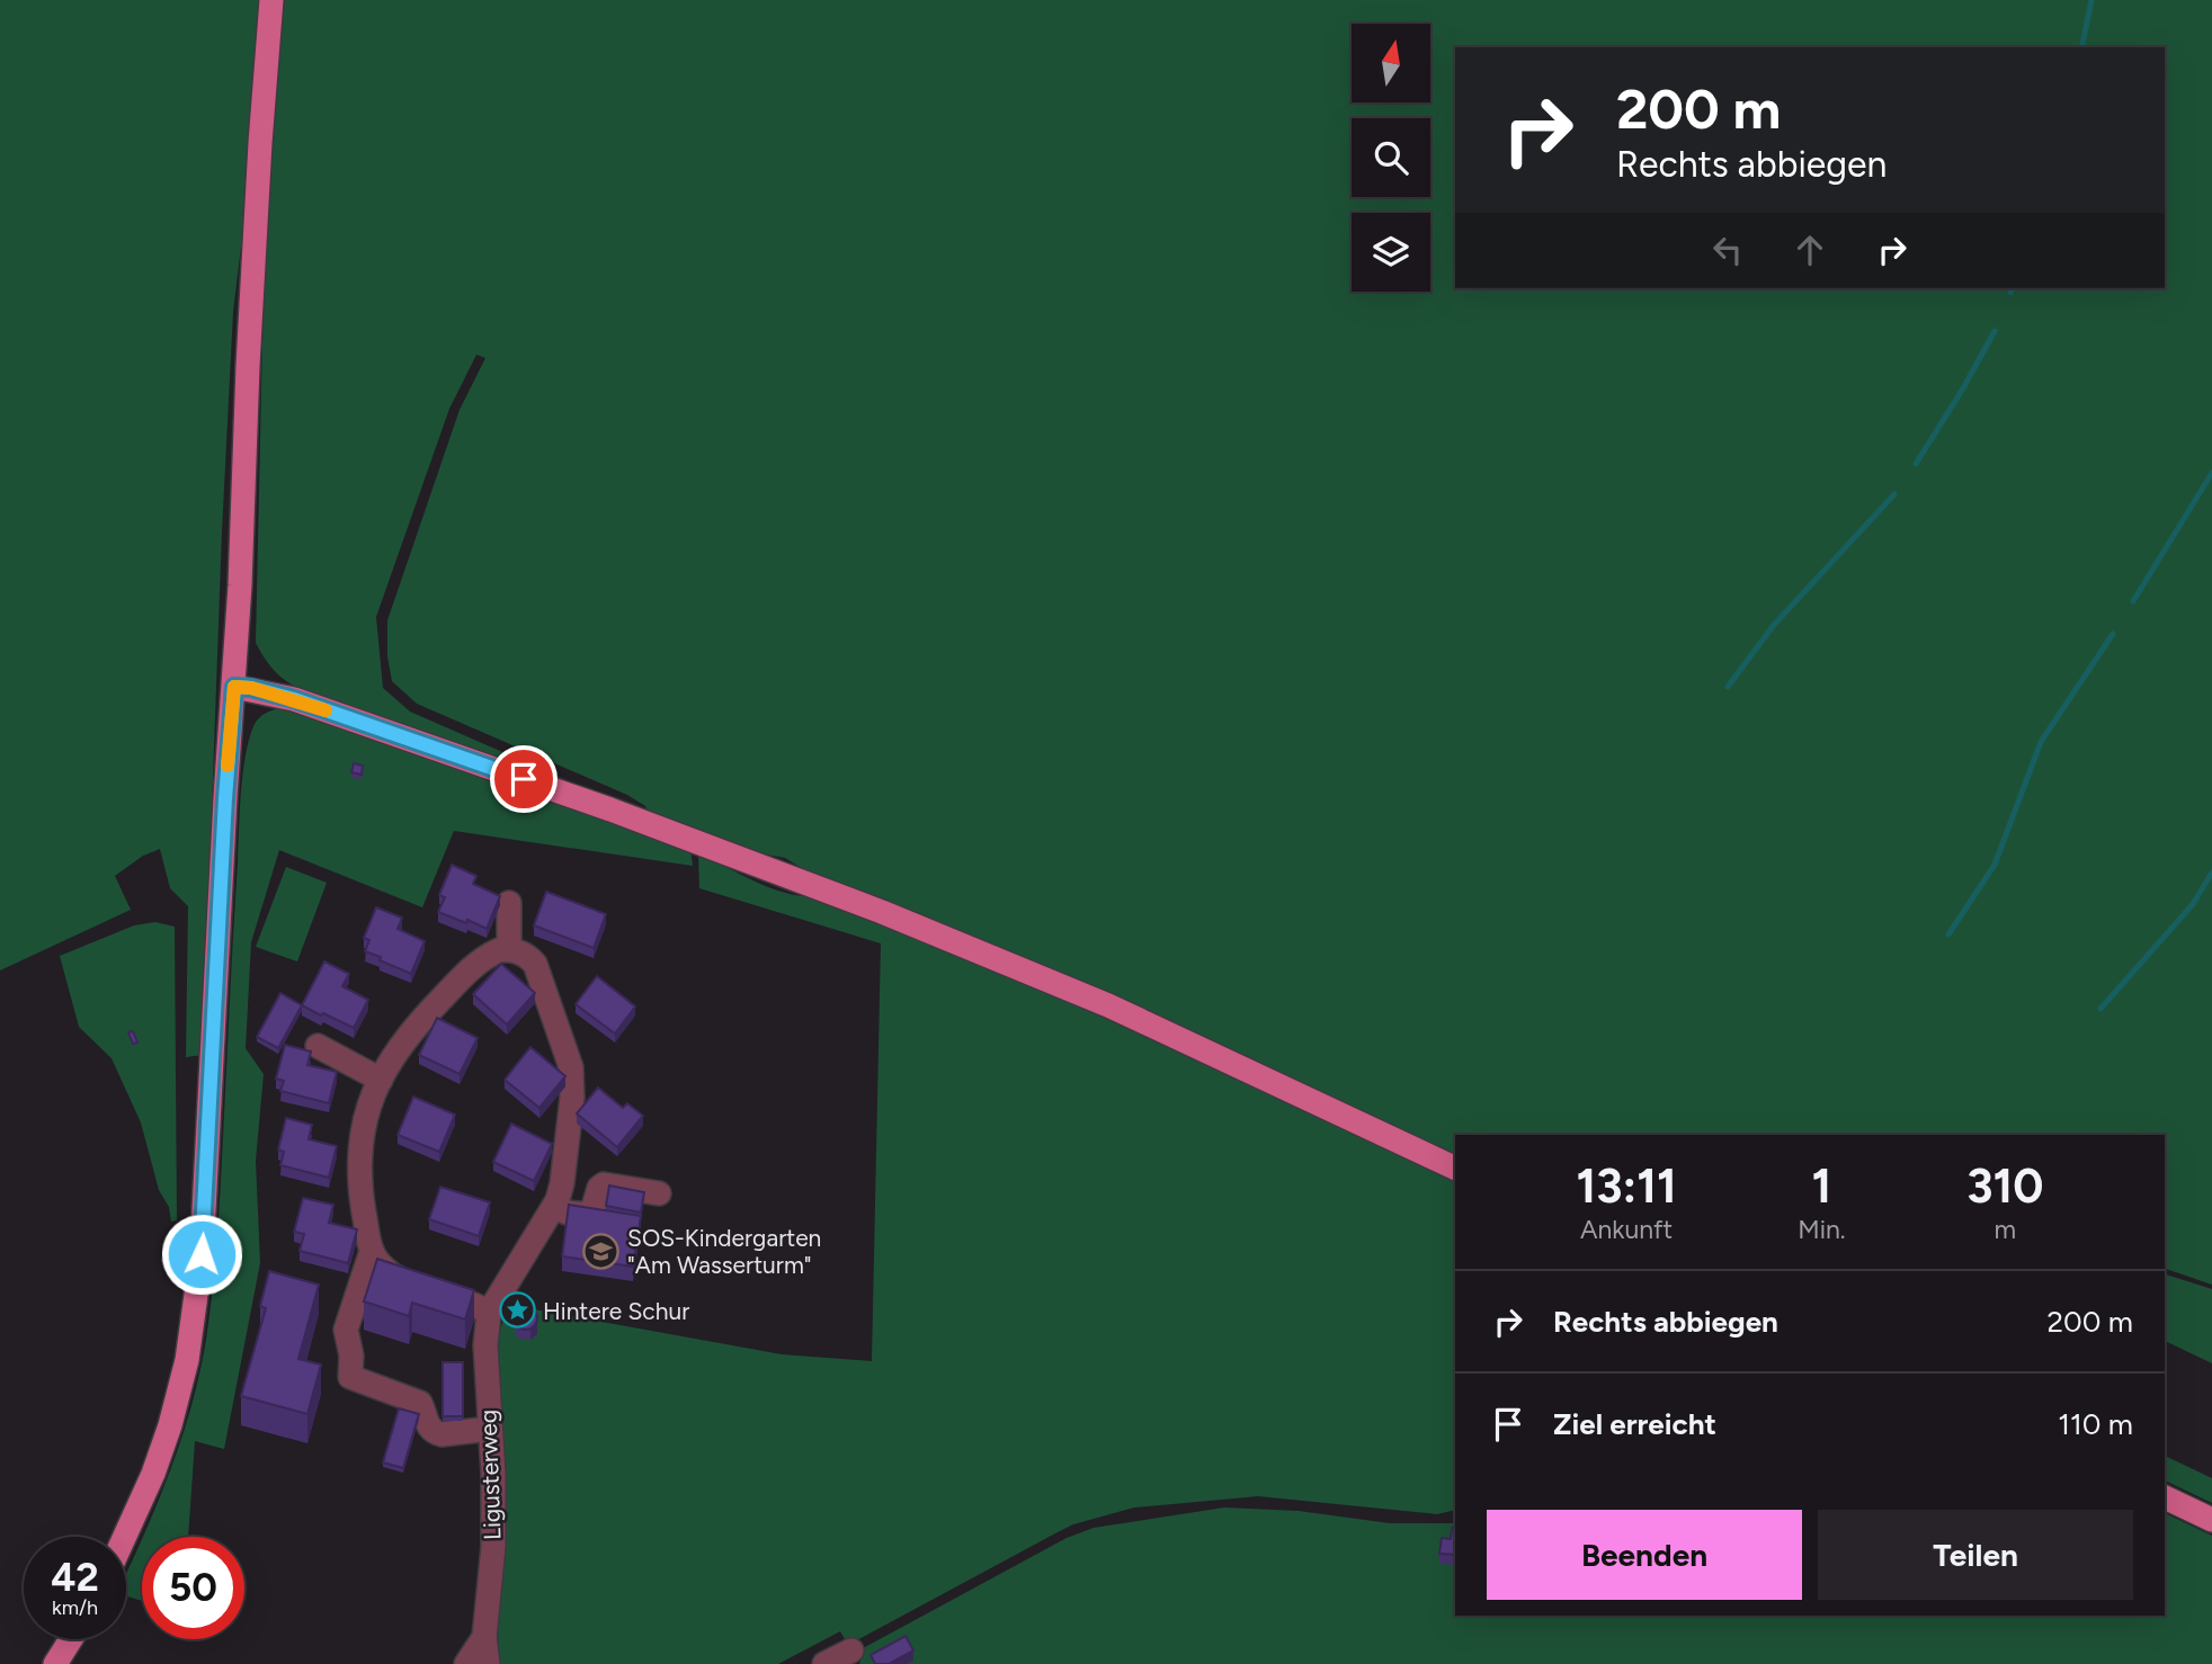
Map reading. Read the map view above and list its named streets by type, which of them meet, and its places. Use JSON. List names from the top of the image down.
{
  "streets": {
    "street": ["Ligusterweg"]
  },
  "places": {
    "school or university": ["SOS-Kindergarten \"Am Wasserturm\""],
    "place": ["Hintere Schur"]
  },
  "north": "top",
  "page": {
    "turn": ["200 m", "Rechts abbiegen"],
    "eta": [
      "13:11",
      "Ankunft",
      "1",
      "Min.",
      "310",
      "m"
    ],
    "list": [
      {
        "name": "Rechts abbiegen",
        "value": "200 m"
      },
      {
        "name": "Ziel erreicht",
        "value": "110 m"
      }
    ],
    "buttons": ["Beenden", "Teilen"],
    "speed": "42 km/h",
    "limit": "50"
  }
}
